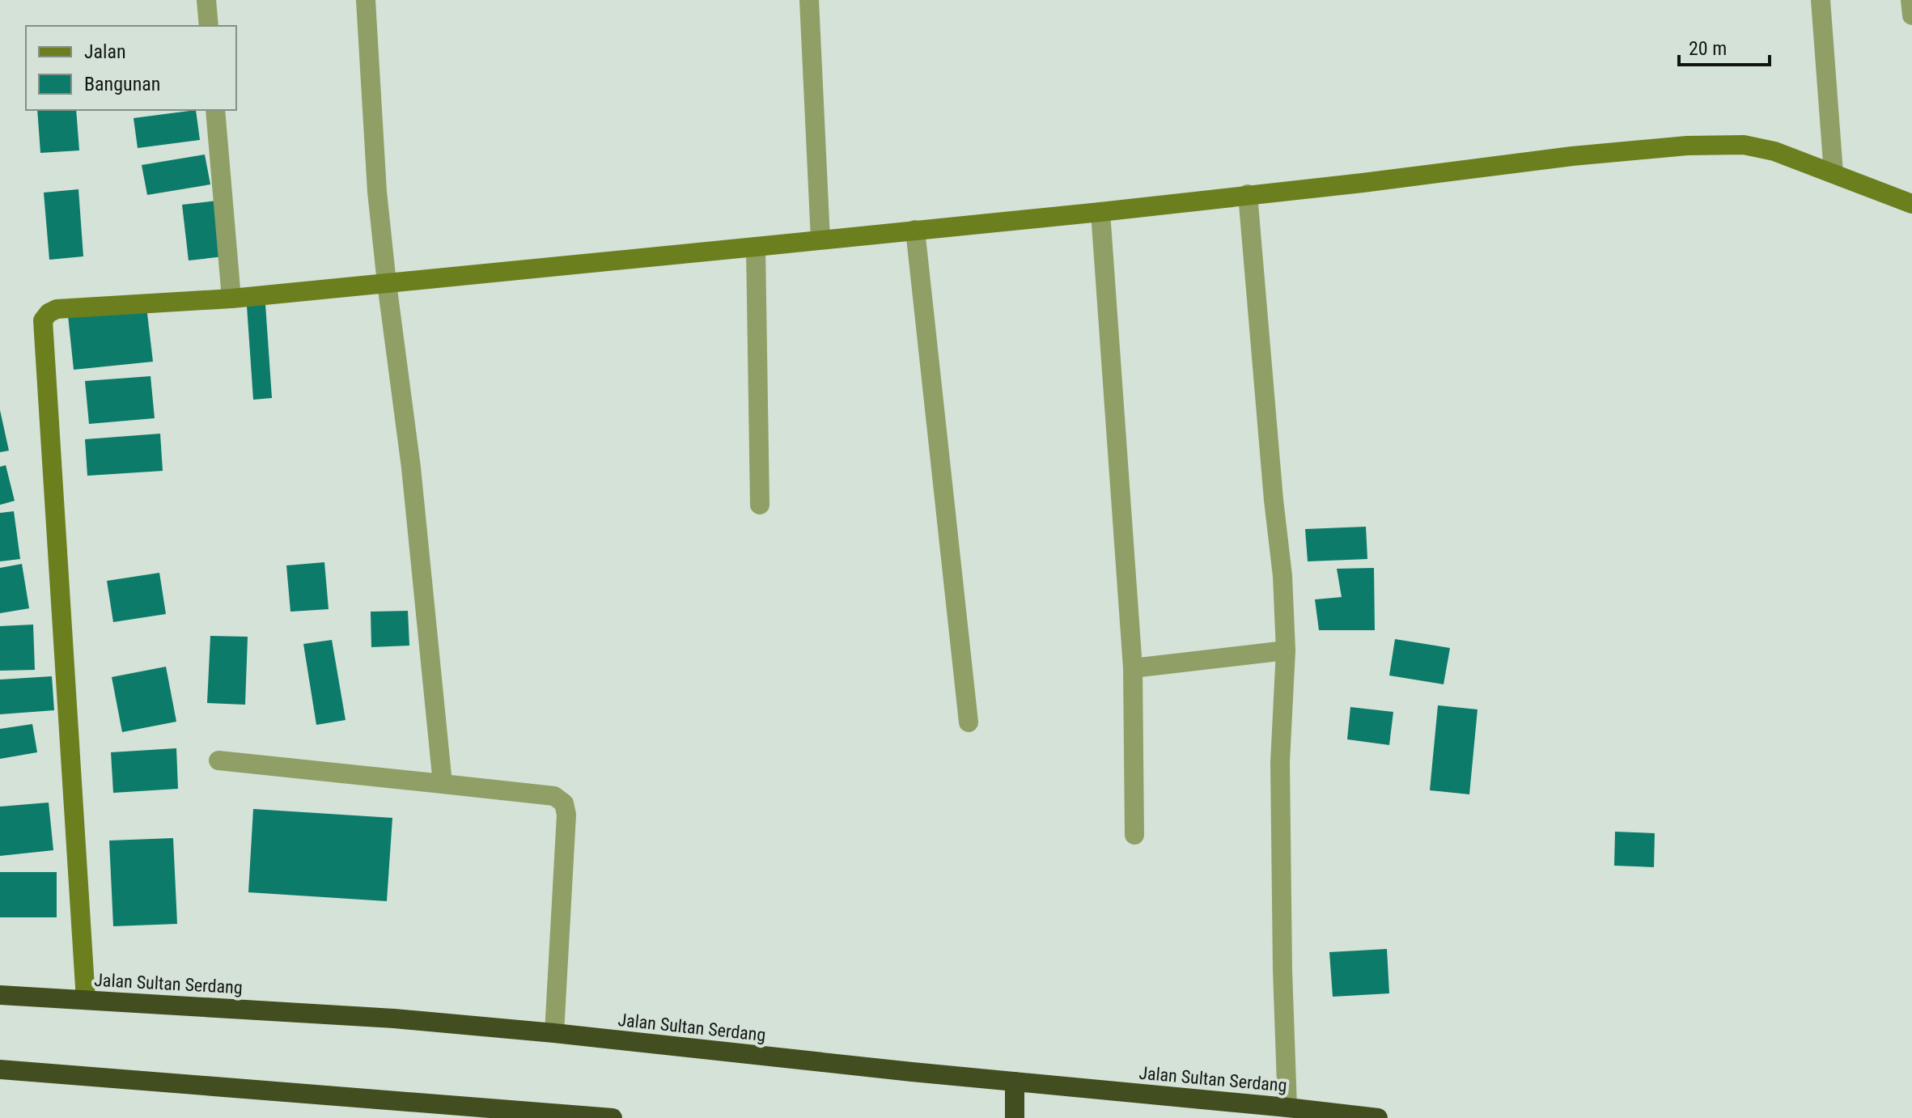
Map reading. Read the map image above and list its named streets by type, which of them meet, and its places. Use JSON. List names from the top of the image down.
{
  "streets": {
    "highway": ["Jalan Sultan Serdang"]
  },
  "legend": ["Jalan", "Bangunan"],
  "scale_bar": "20 m"
}
